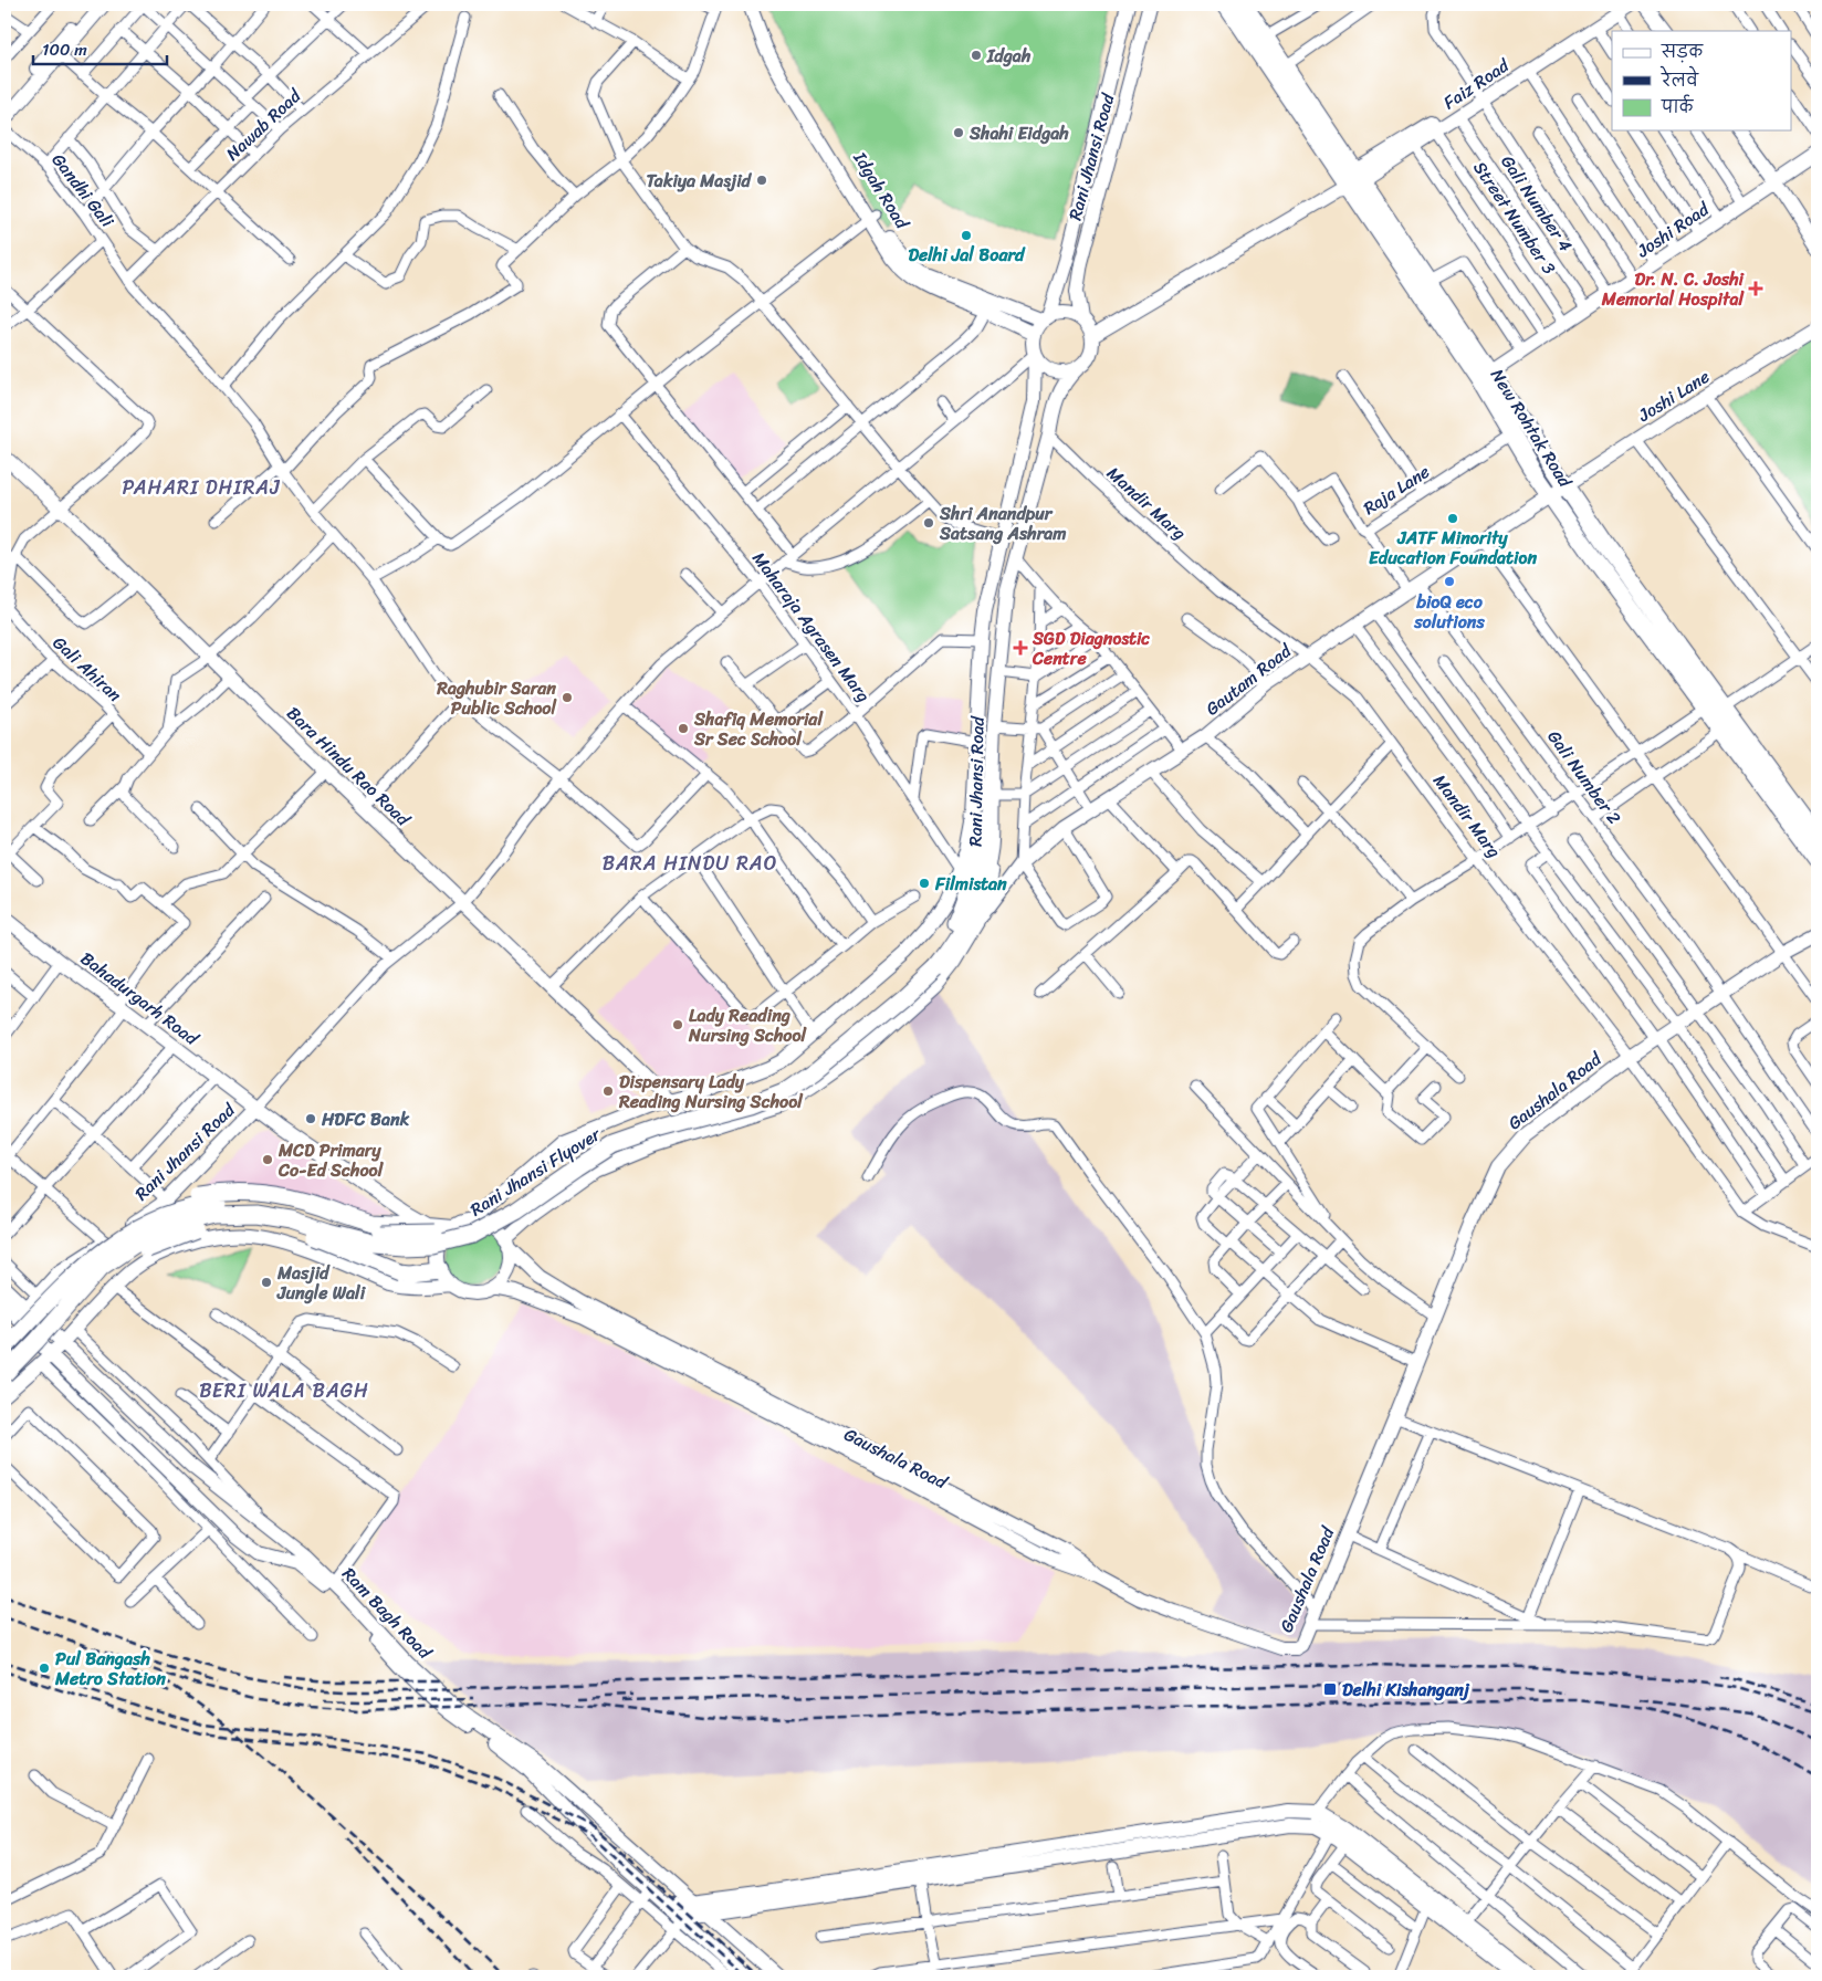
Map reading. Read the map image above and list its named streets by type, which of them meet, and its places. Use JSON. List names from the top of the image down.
{
  "streets": {
    "main road": ["New Rohtak Road", "Rani Jhansi Flyover"],
    "street": [
      "Faiz Road",
      "Nawab Road",
      "Rani Jhansi Road",
      "Gandhi Gali",
      "Idgah Road",
      "Gali Number 4",
      "Street Number 3",
      "Joshi Road",
      "Joshi Lane",
      "Raja Lane",
      "Mandir Marg",
      "Maharaja Agrasen Marg",
      "Gali Ahiran",
      "Gautam Road",
      "Bara Hindu Rao Road",
      "Gali Number 2",
      "Bahadurgarh Road",
      "Gaushala Road",
      "Ram Bagh Road"
    ]
  },
  "crossings": [
    ["Faiz Road", "Rani Jhansi Road"],
    ["Faiz Road", "Idgah Road"],
    ["Faiz Road", "Gali Number 4"],
    ["Faiz Road", "Street Number 3"],
    ["Faiz Road", "New Rohtak Road"],
    ["Nawab Road", "Gandhi Gali"],
    ["Rani Jhansi Road", "Idgah Road"],
    ["Rani Jhansi Road", "Mandir Marg"],
    ["Rani Jhansi Road", "Maharaja Agrasen Marg"],
    ["Rani Jhansi Road", "Gautam Road"],
    ["Rani Jhansi Road", "Bara Hindu Rao Road"],
    ["Rani Jhansi Road", "Bahadurgarh Road"],
    ["Rani Jhansi Road", "Gaushala Road"],
    ["Rani Jhansi Road", "Rani Jhansi Flyover"],
    ["Rani Jhansi Road", "Ram Bagh Road"],
    ["Gali Number 4", "Joshi Road"],
    ["Street Number 3", "Joshi Road"],
    ["Joshi Road", "New Rohtak Road"],
    ["Joshi Lane", "New Rohtak Road"],
    ["Joshi Lane", "Gautam Road"],
    ["New Rohtak Road", "Raja Lane"],
    ["New Rohtak Road", "Gautam Road"],
    ["Raja Lane", "Gali Number 2"],
    ["Mandir Marg", "Gautam Road"],
    ["Mandir Marg", "Gaushala Road"],
    ["Gali Ahiran", "Bara Hindu Rao Road"],
    ["Gautam Road", "Gali Number 2"],
    ["Gali Number 2", "Gaushala Road"]
  ],
  "districts": ["PAHARI DHIRAJ", "BARA HINDU RAO", "BERI WALA BAGH"],
  "places": {
    "other": [
      "Idgah",
      "Shahi Eidgah",
      "Takiya Masjid",
      "Delhi Jal Board",
      "JATF Minority Education Foundation",
      "Shri Anandpur Satsang Ashram",
      "bioQ eco solutions",
      "Raghubir Saran Public School",
      "Shafiq Memorial Sr Sec School",
      "Filmistan",
      "Lady Reading Nursing School",
      "Dispensary Lady Reading Nursing School",
      "HDFC Bank",
      "MCD Primary Co-Ed School",
      "Masjid Jungle Wali",
      "Pul Bangash Metro Station"
    ],
    "health": ["Dr. N. C. Joshi Memorial Hospital", "SGD Diagnostic Centre"],
    "transit": ["Delhi Kishanganj"]
  },
  "legend": ["सड़क", "रेलवे", "पार्क"],
  "scale_bar": "100 m"
}
